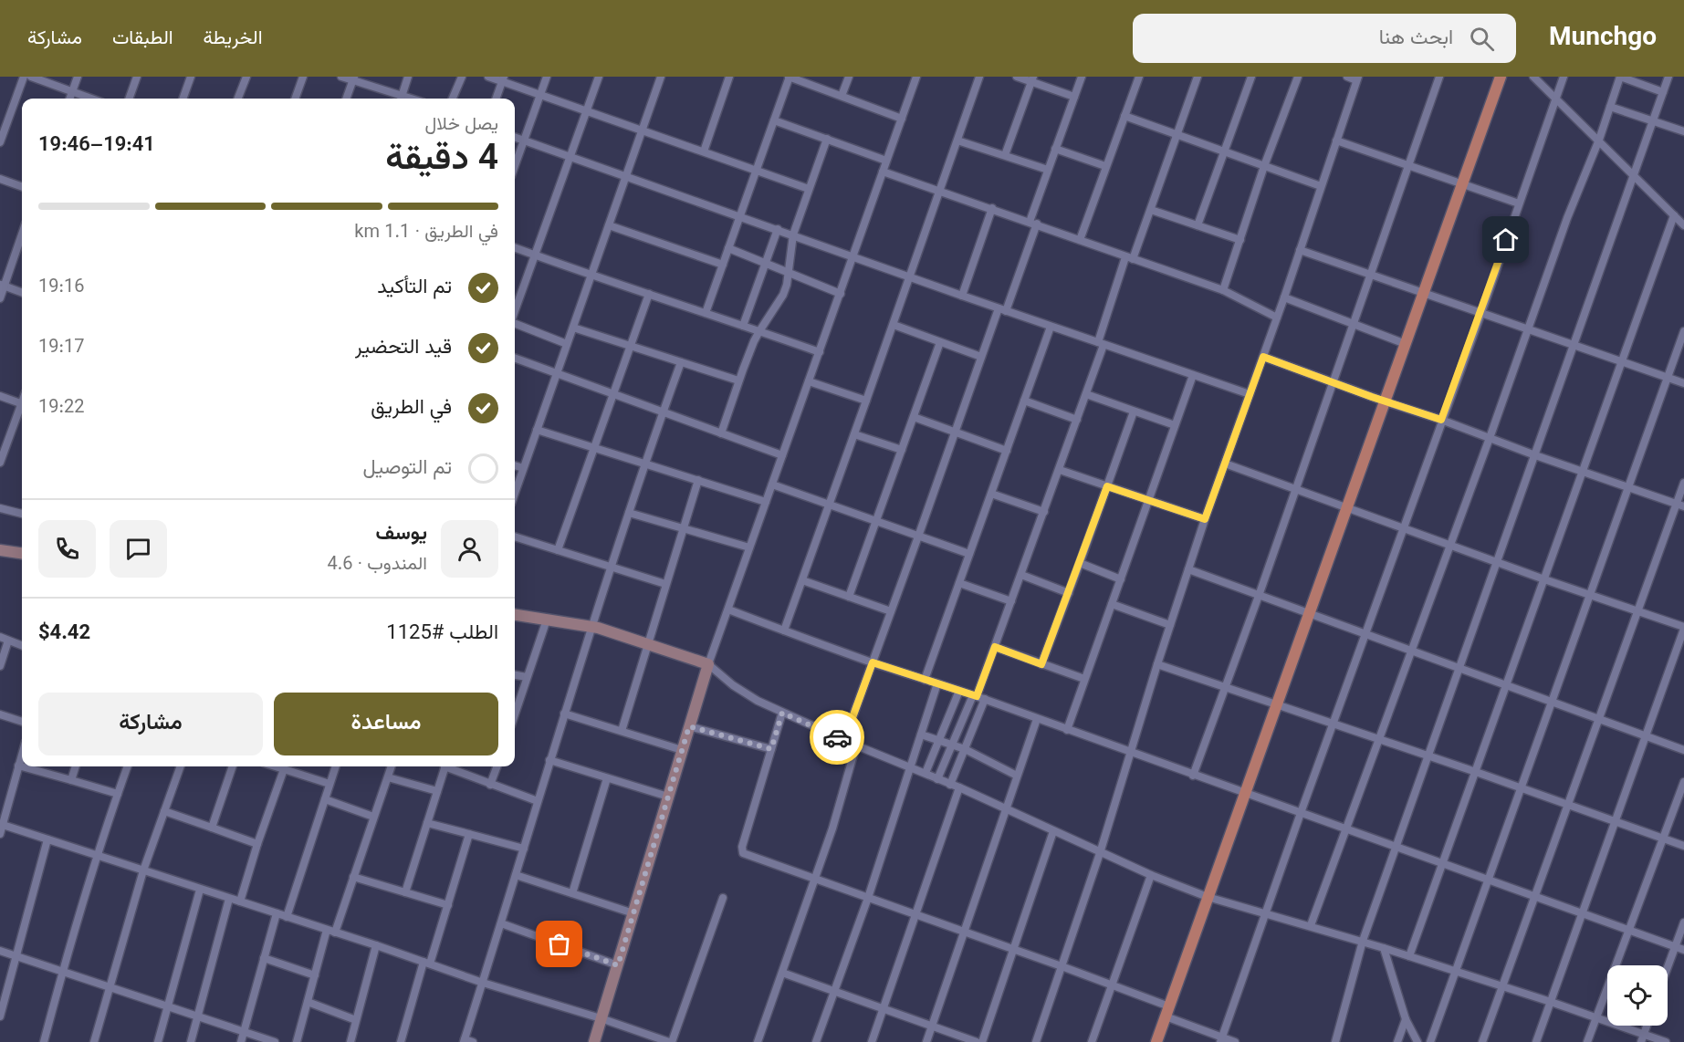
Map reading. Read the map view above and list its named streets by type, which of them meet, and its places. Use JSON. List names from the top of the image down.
{
  "page": {
    "header": "Munchgo",
    "search": "ابحث هنا",
    "nav": ["الخريطة", "الطبقات", "مشاركة"],
    "heading": ["4 دقيقة", "يصل خلال", "19:41–19:46"],
    "panel": [
      "يوسف",
      "المندوب · 4.6",
      "الطلب #1125",
      "$4.42"
    ],
    "bar": "في الطريق · 1.1 km",
    "list": [
      ["تم التأكيد", "19:16"],
      ["قيد التحضير", "19:17"],
      ["في الطريق", "19:22"],
      "تم التوصيل"
    ],
    "buttons": ["مساعدة", "مشاركة"]
  }
}
